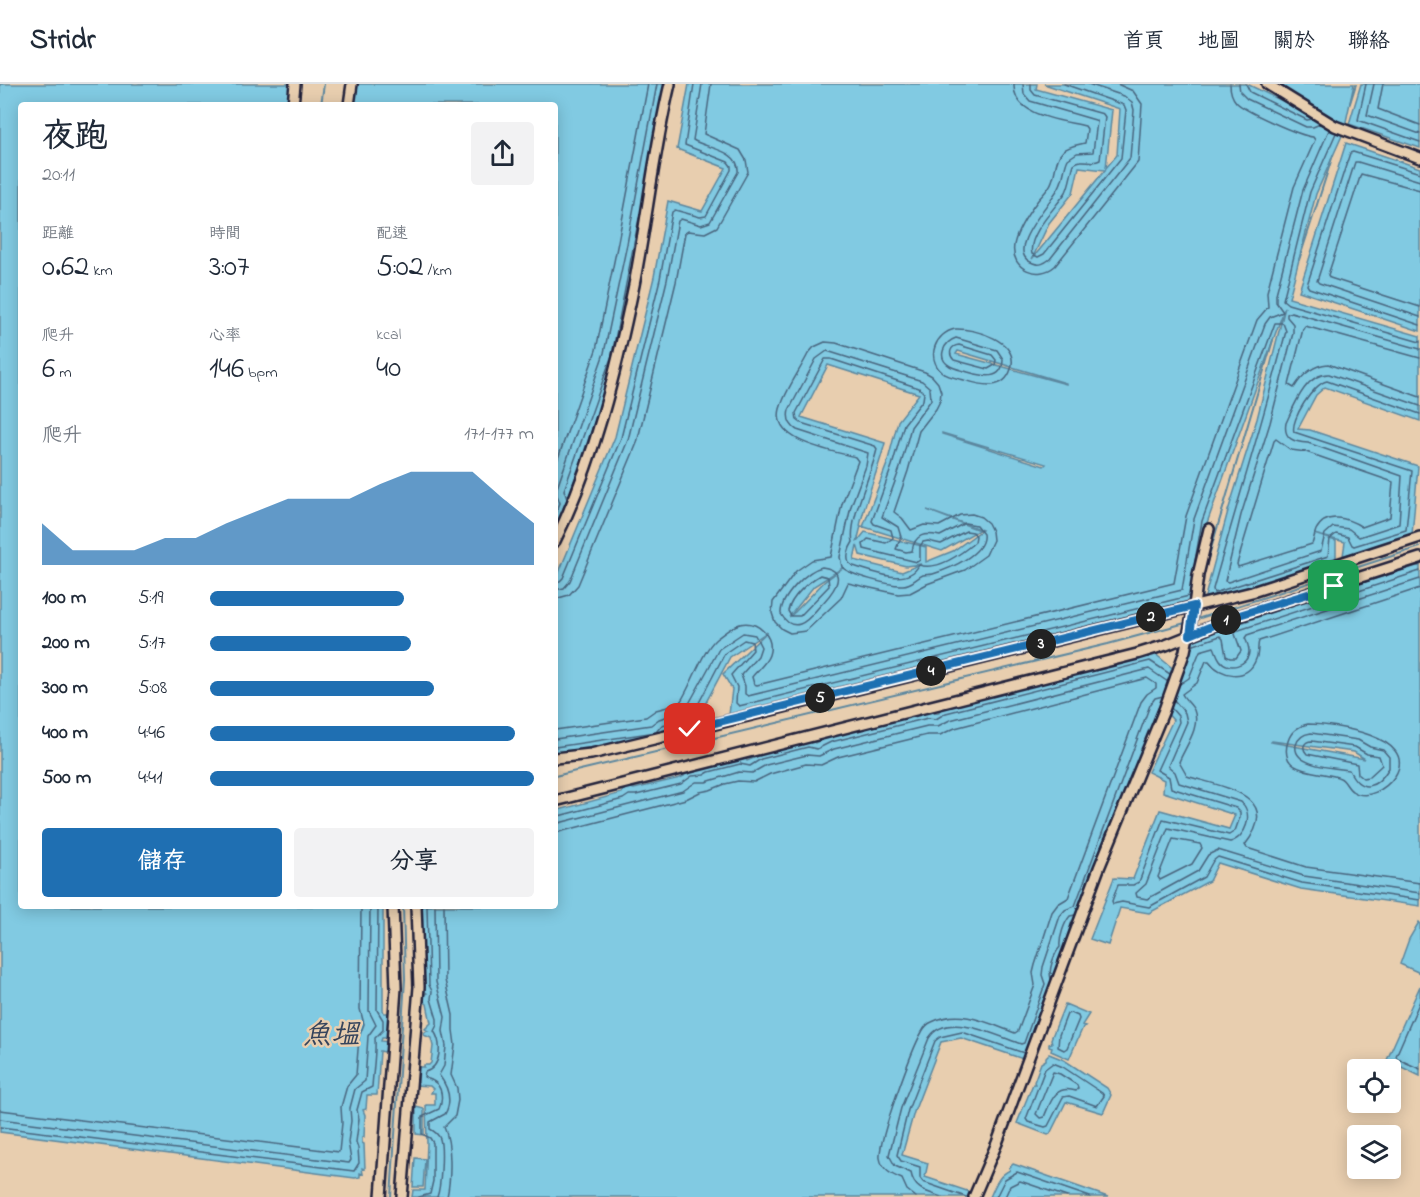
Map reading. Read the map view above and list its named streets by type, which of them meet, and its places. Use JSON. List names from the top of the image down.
{
  "water": ["魚塭"],
  "page": {
    "header": "Stridr",
    "nav": [
      "首頁",
      "地圖",
      "關於",
      "聯絡"
    ],
    "heading": ["夜跑", "20:11"],
    "stats": [
      ["距離", "0.62 km"],
      ["時間", "3:07"],
      ["配速", "5:02 /km"],
      ["爬升", "6 m"],
      ["心率", "146 bpm"],
      ["kcal", "40"]
    ],
    "chart": ["爬升", "171–177 m"],
    "list": [
      {
        "name": "100 m",
        "note": "5:19"
      },
      {
        "name": "200 m",
        "note": "5:17"
      },
      {
        "name": "300 m",
        "note": "5:08"
      },
      {
        "name": "400 m",
        "note": "4:46"
      },
      {
        "name": "500 m",
        "note": "4:41"
      }
    ],
    "pins": [
      "2",
      "1",
      "3",
      "4",
      "5"
    ],
    "buttons": ["儲存", "分享"]
  }
}
